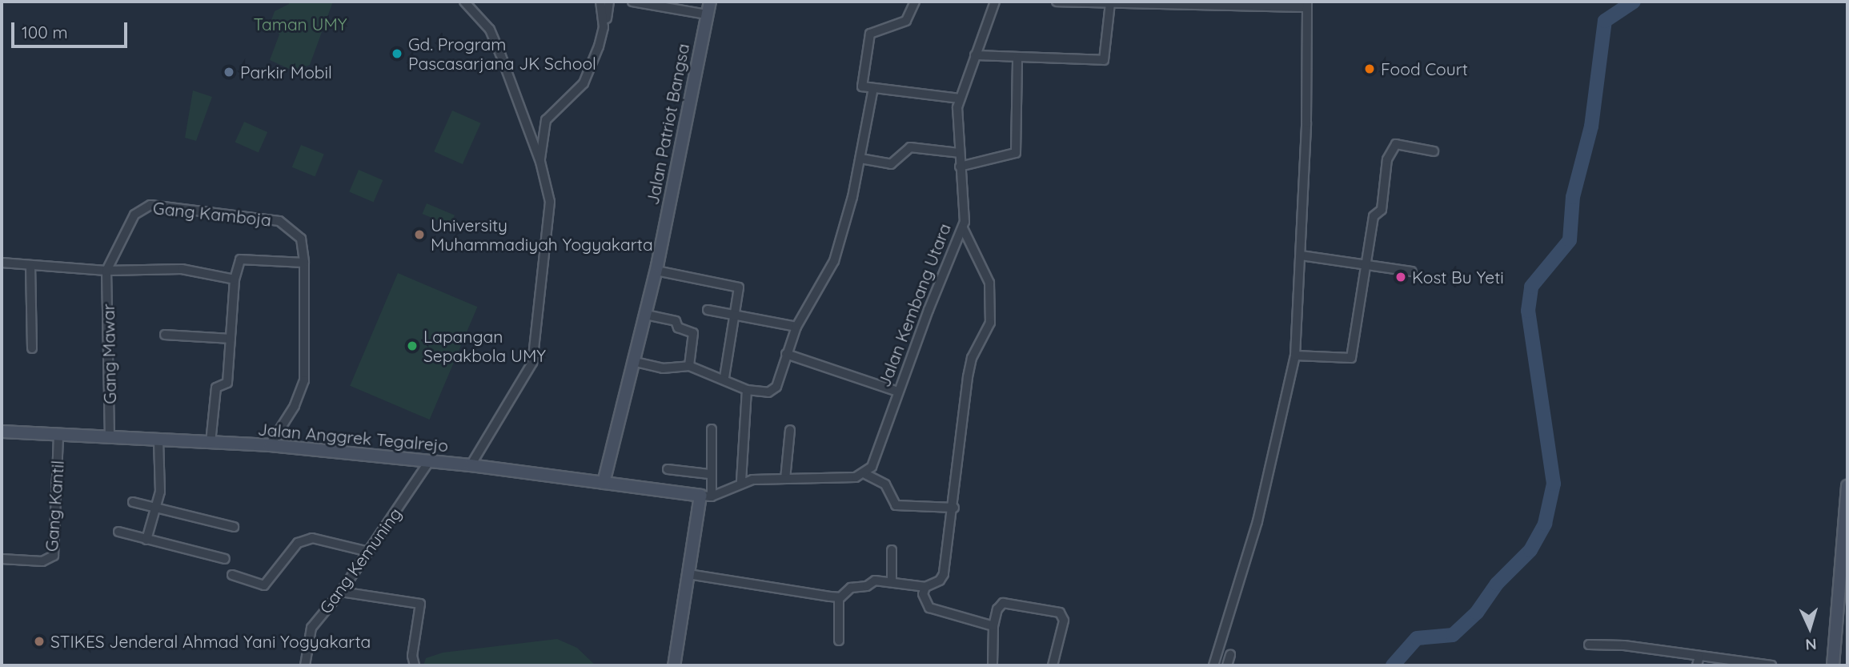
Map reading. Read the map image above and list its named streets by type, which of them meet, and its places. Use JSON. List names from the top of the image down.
{
  "streets": {
    "street": [
      "Jalan Patriot Bangsa",
      "Gang Kamboja",
      "Jalan Kembang Utara",
      "Gang Mawar",
      "Jalan Anggrek Tegalrejo",
      "Gang Kantil",
      "Gang Kemuning"
    ]
  },
  "crossings": [
    ["Jalan Patriot Bangsa", "Jalan Anggrek Tegalrejo"],
    ["Gang Kamboja", "Gang Mawar"],
    ["Gang Kamboja", "Jalan Anggrek Tegalrejo"],
    ["Gang Mawar", "Jalan Anggrek Tegalrejo"],
    ["Jalan Anggrek Tegalrejo", "Gang Kantil"],
    ["Jalan Anggrek Tegalrejo", "Gang Kemuning"]
  ],
  "parks": ["Taman UMY"],
  "places": [
    "Gd. Program Pascasarjana JK School",
    "Food Court",
    "Parkir Mobil",
    "University Muhammadiyah Yogyakarta",
    "Kost Bu Yeti",
    "Lapangan Sepakbola UMY",
    "STIKES Jenderal Ahmad Yani Yogyakarta"
  ],
  "scale_bar": "100 m",
  "north": "bottom"
}
